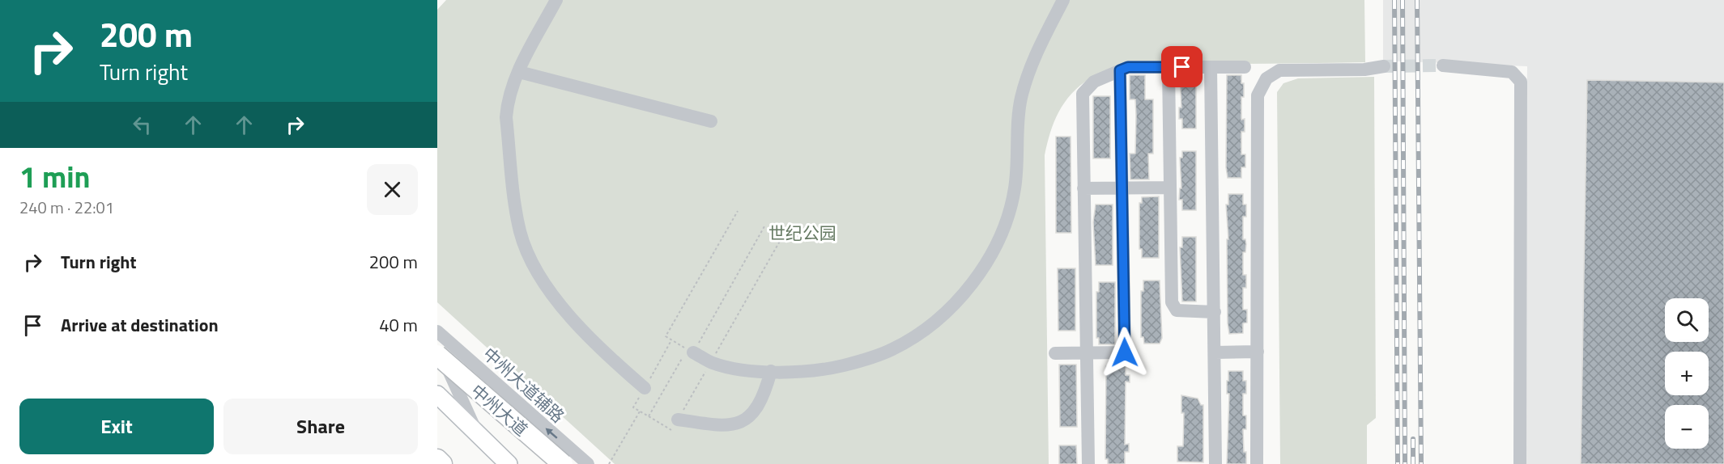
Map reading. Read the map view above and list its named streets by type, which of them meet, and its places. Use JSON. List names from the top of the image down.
{
  "streets": {
    "highway": ["中州大道"],
    "street": ["中州大道辅路"]
  },
  "parks": ["世纪公园"],
  "page": {
    "turn": ["200 m", "Turn right"],
    "heading": ["1 min", "240 m · 22:01"],
    "list": [
      {
        "name": "Turn right",
        "value": "200 m"
      },
      {
        "name": "Arrive at destination",
        "value": "40 m"
      }
    ],
    "map_buttons": ["+", "−"],
    "buttons": ["Exit", "Share"]
  }
}
